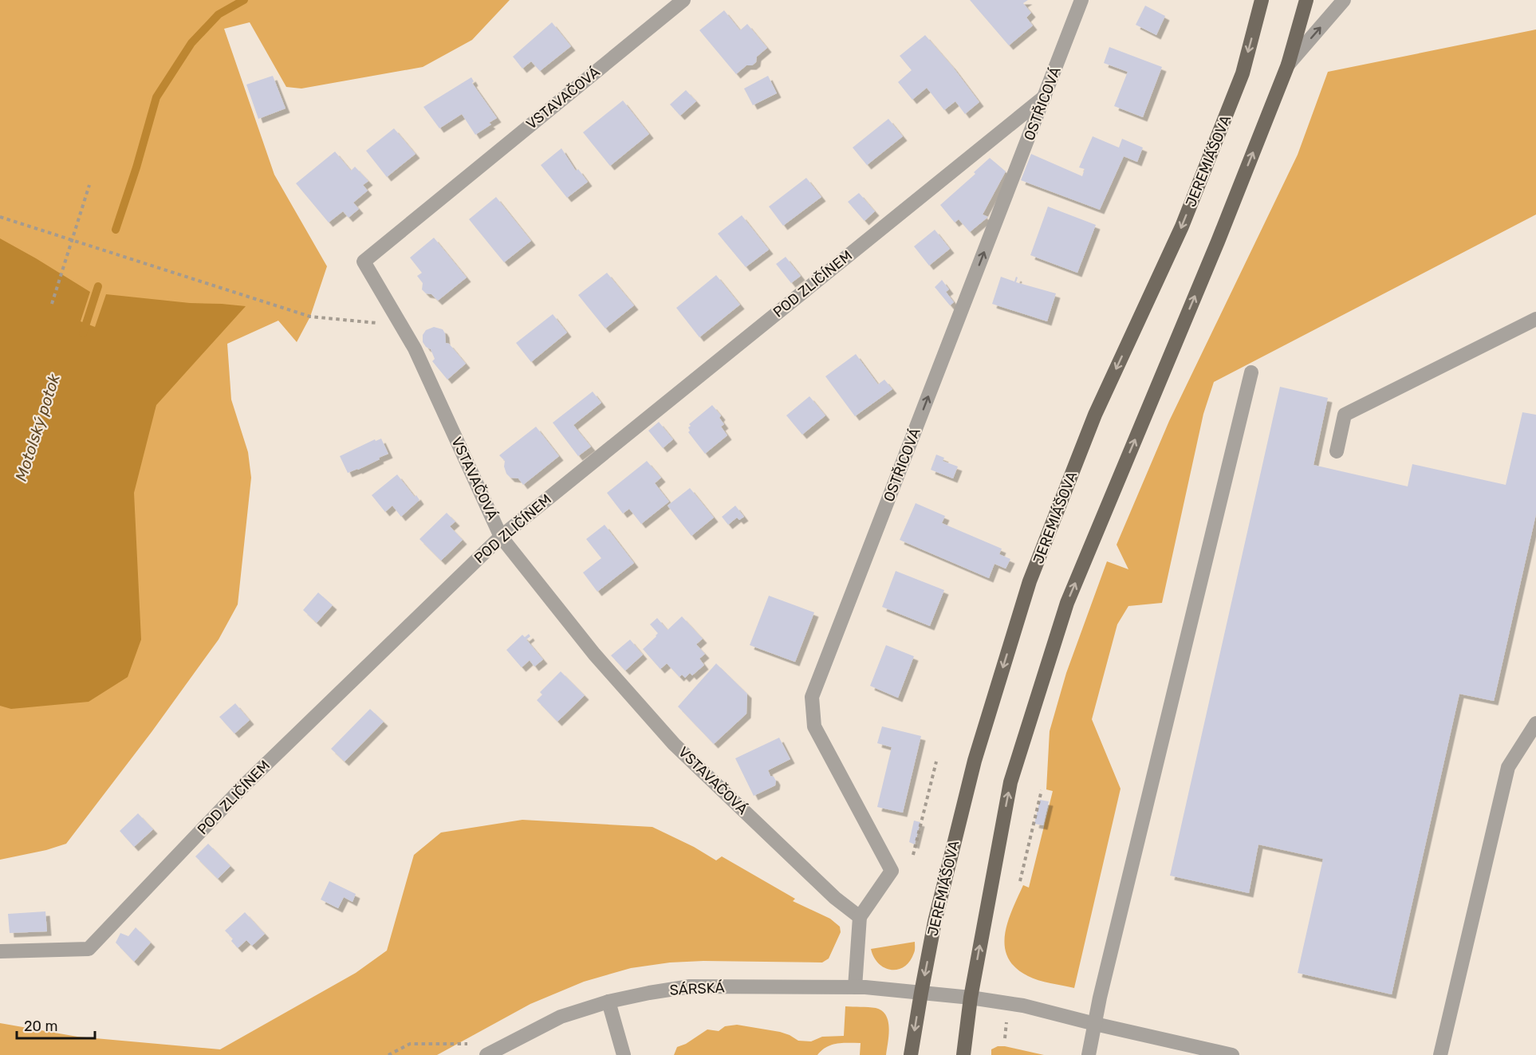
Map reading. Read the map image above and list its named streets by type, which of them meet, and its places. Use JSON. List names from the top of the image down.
{
  "streets": {
    "main road": ["JEREMIÁŠOVA"],
    "street": [
      "VSTAVAČOVÁ",
      "OSTŘICOVÁ",
      "POD ZLIČÍNEM",
      "SÁRSKÁ"
    ]
  },
  "crossings": [
    ["VSTAVAČOVÁ", "OSTŘICOVÁ"],
    ["VSTAVAČOVÁ", "POD ZLIČÍNEM"],
    ["OSTŘICOVÁ", "POD ZLIČÍNEM"],
    ["JEREMIÁŠOVA", "SÁRSKÁ"]
  ],
  "one_way": ["OSTŘICOVÁ"],
  "water": ["Motolský potok"],
  "scale_bar": "20 m"
}
